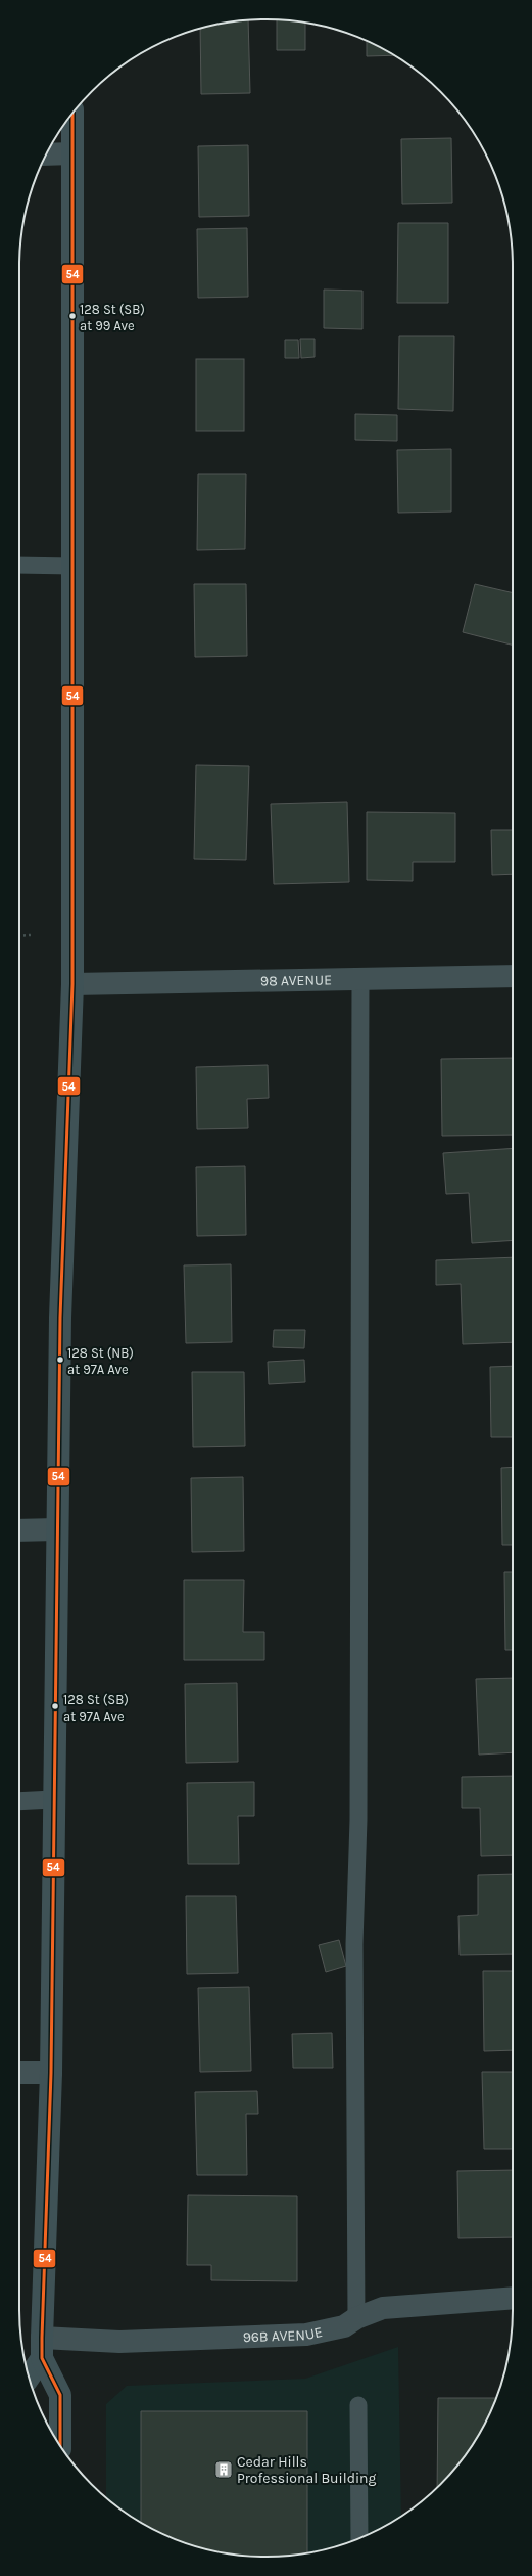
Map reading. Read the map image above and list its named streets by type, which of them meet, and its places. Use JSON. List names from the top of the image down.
{
  "streets": {
    "street": ["98 AVENUE", "96B AVENUE"]
  },
  "places": {
    "other": ["128 St (SB) at 99 Ave", "128 St (NB) at 97A Ave", "128 St (SB) at 97A Ave"],
    "building": ["Cedar Hills Professional Building"]
  },
  "lines": ["transit line 54"]
}
